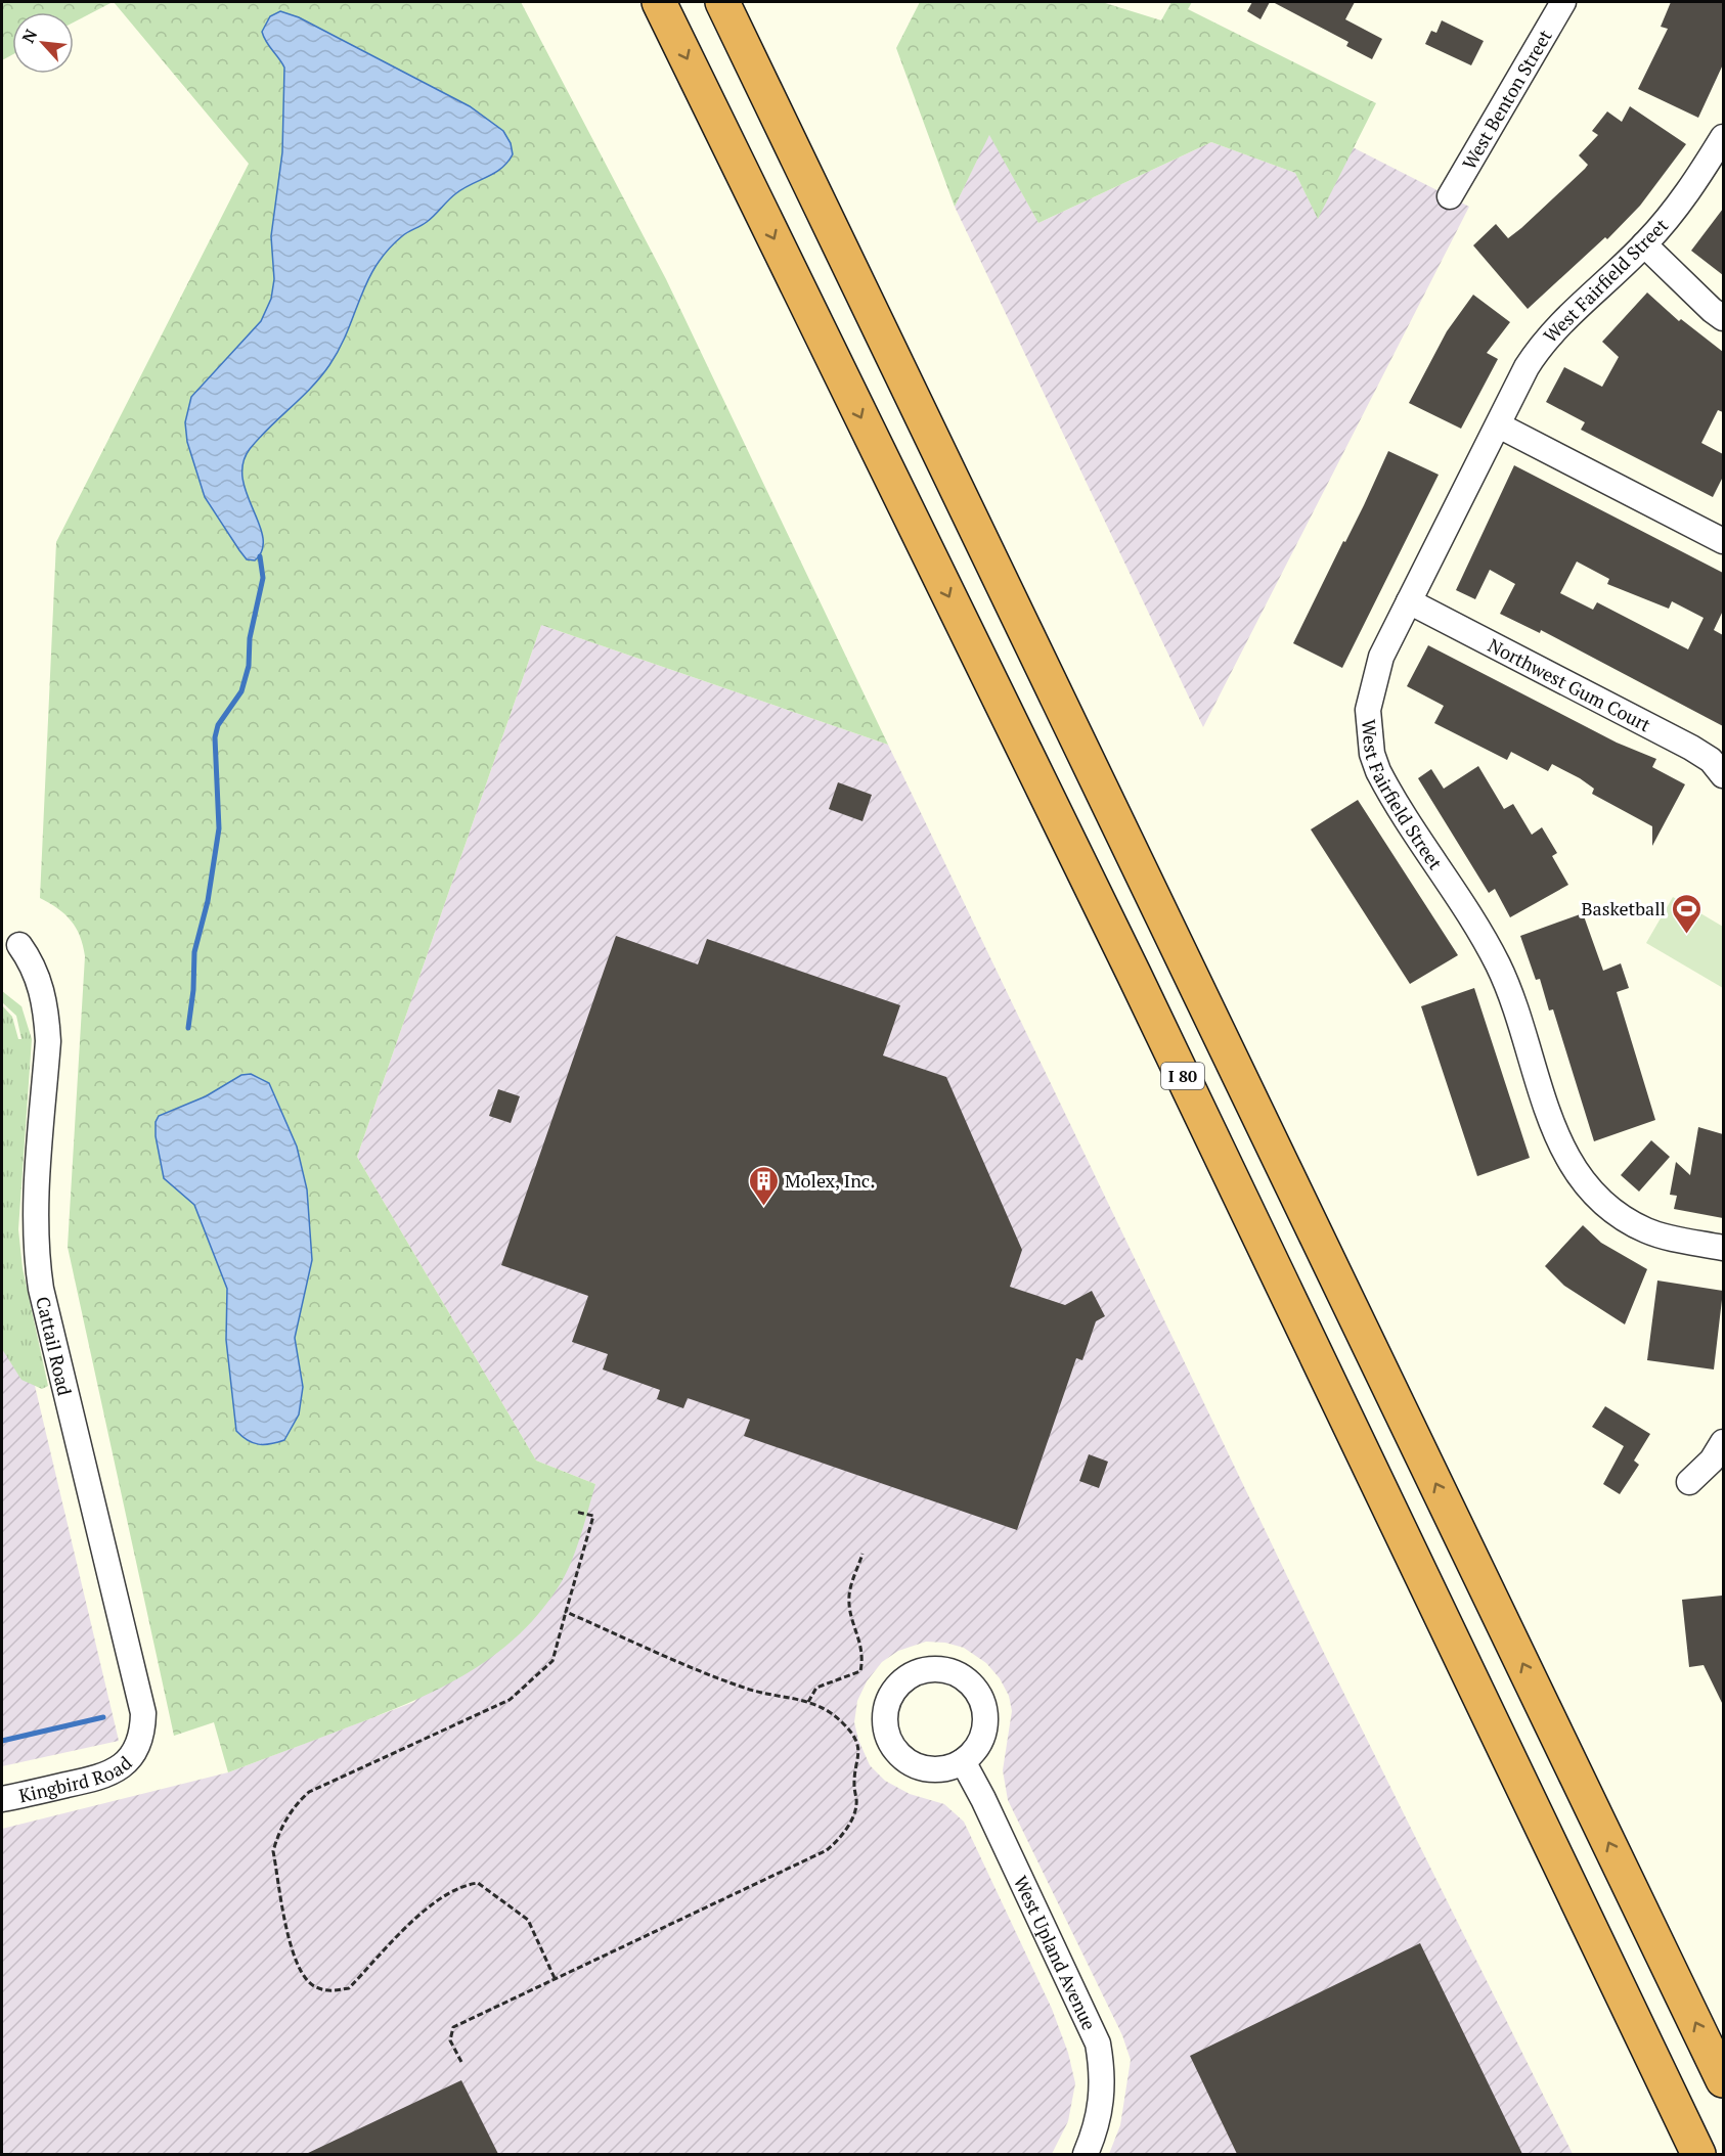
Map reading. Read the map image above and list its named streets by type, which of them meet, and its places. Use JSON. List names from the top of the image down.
{
  "streets": {
    "highway": ["I 80"],
    "street": [
      "West Benton Street",
      "West Fairfield Street",
      "Northwest Gum Court",
      "Cattail Road",
      "Kingbird Road",
      "West Upland Avenue"
    ]
  },
  "crossings": [
    ["West Fairfield Street", "Northwest Gum Court"],
    ["Cattail Road", "Kingbird Road"]
  ],
  "places": {
    "sports": ["Basketball"],
    "building": ["Molex, Inc."]
  },
  "north": "top left"
}
